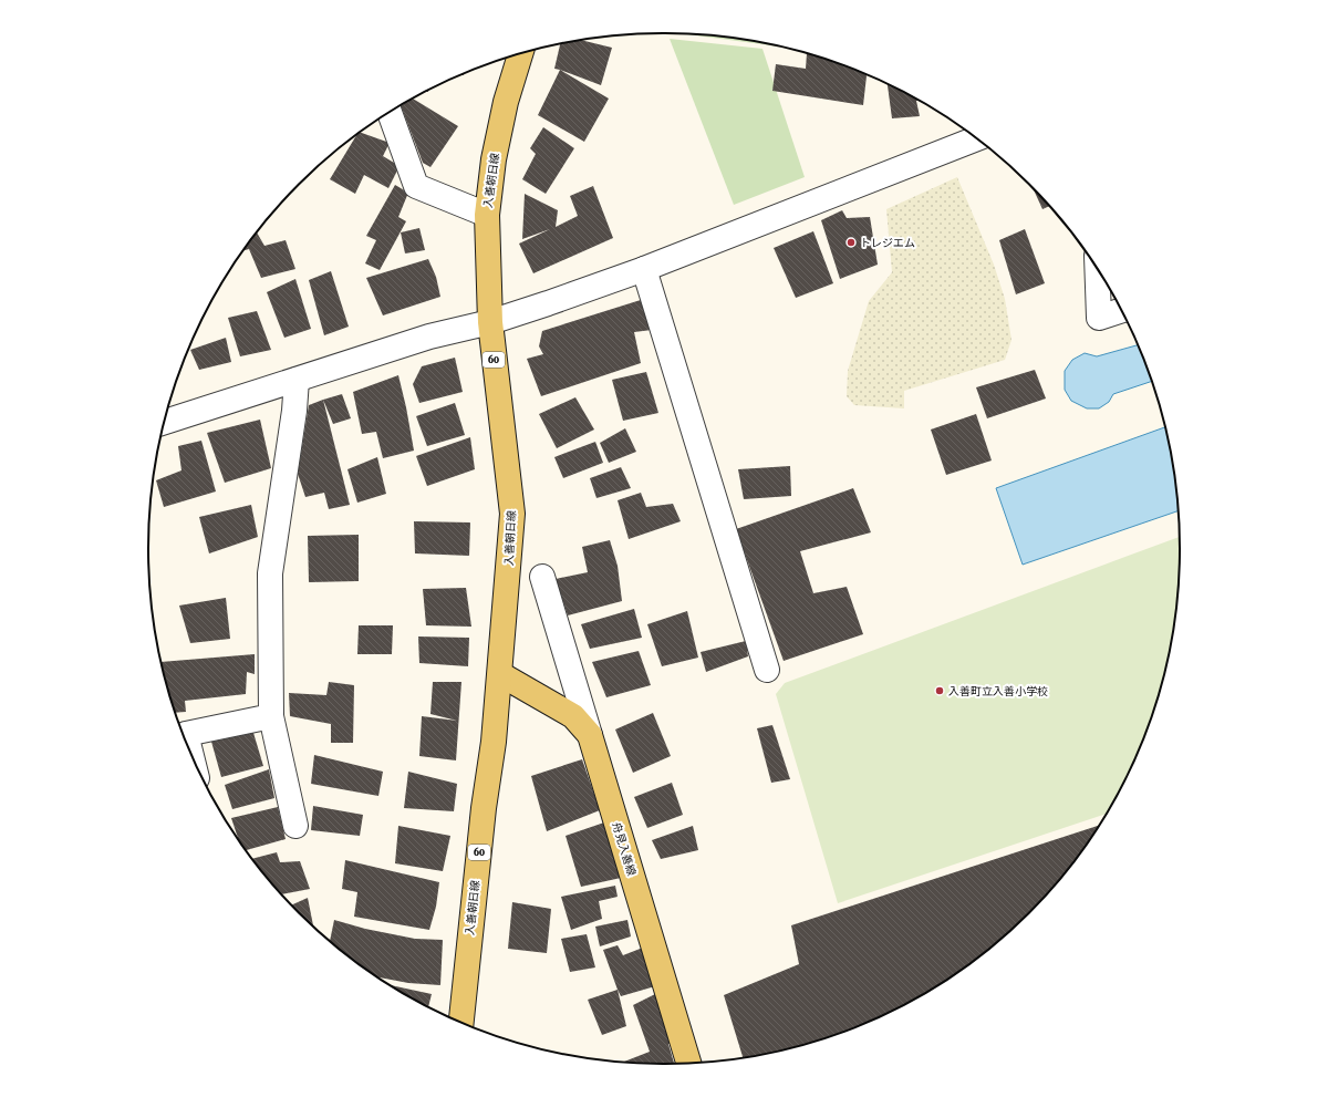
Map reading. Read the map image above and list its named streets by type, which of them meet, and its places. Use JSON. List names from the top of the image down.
{
  "streets": {
    "main road": ["入善朝日線", "60", "舟見入善線"]
  },
  "crossings": [
    ["入善朝日線", "舟見入善線"]
  ],
  "places": ["トレジエム", "入善町立入善小学校"]
}
